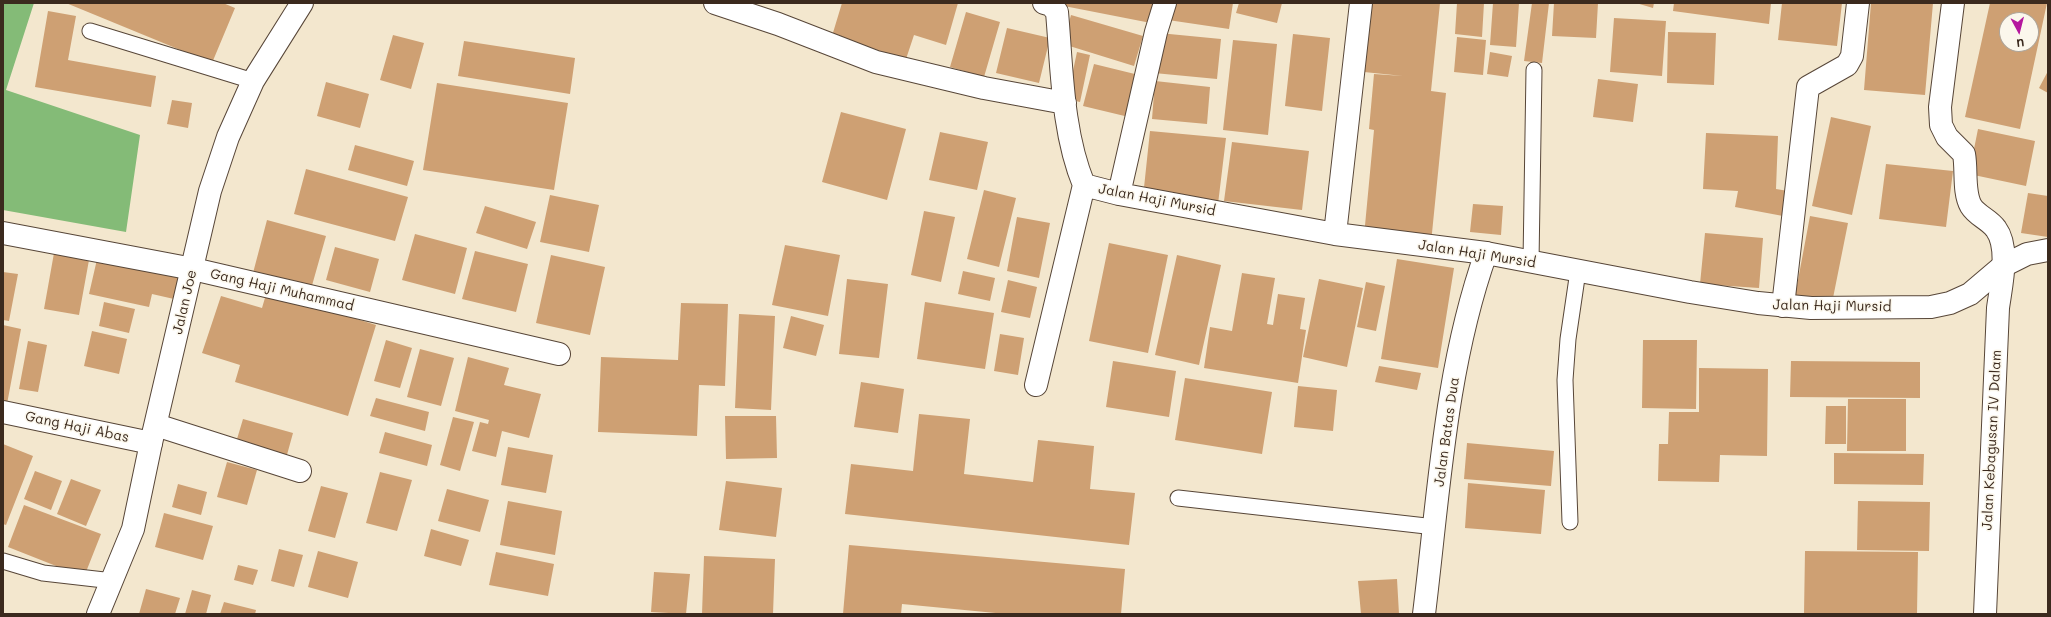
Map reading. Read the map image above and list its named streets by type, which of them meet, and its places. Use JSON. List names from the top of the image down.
{
  "streets": {
    "street": [
      "Jalan Haji Mursid",
      "Gang Haji Muhammad",
      "Jalan Joe",
      "Gang Haji Abas",
      "Jalan Batas Dua",
      "Jalan Kebagusan IV Dalam"
    ]
  },
  "crossings": [
    ["Jalan Haji Mursid", "Jalan Batas Dua"],
    ["Jalan Haji Mursid", "Jalan Kebagusan IV Dalam"],
    ["Gang Haji Muhammad", "Jalan Joe"],
    ["Jalan Joe", "Gang Haji Abas"]
  ],
  "north": "bottom"
}
